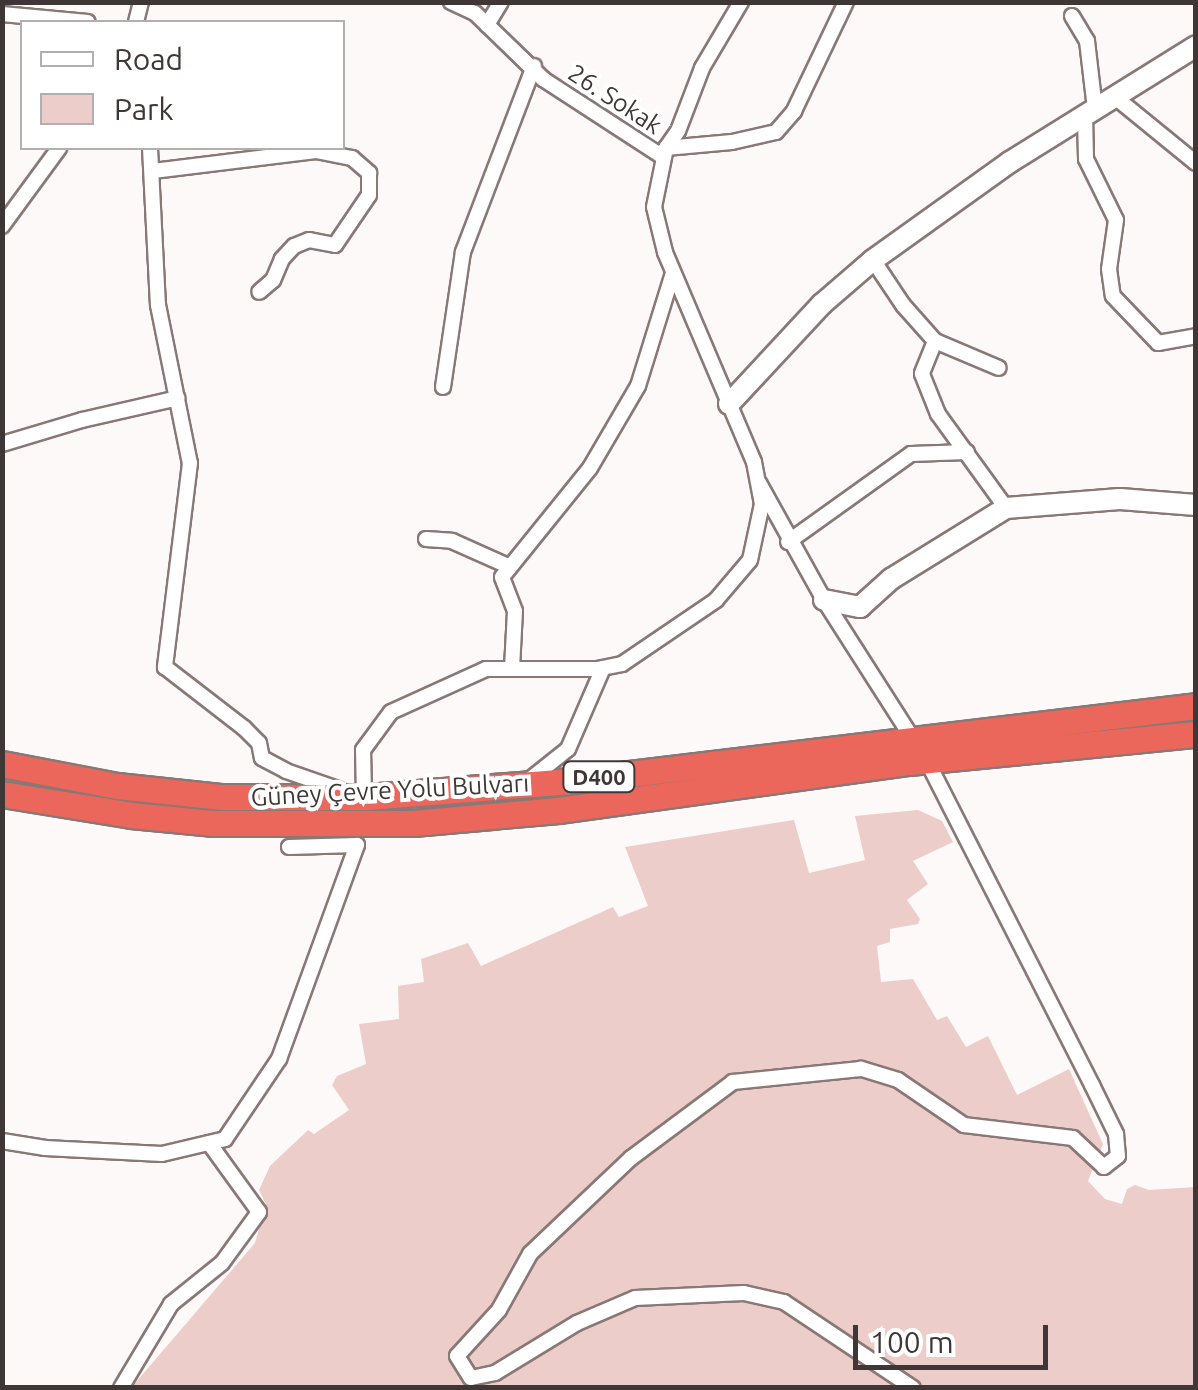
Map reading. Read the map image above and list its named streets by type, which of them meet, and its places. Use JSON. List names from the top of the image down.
{
  "streets": {
    "highway": ["D400", "Güney Çevre Yolu Bulvarı"],
    "street": ["26. Sokak"]
  },
  "legend": ["Road", "Park"],
  "scale_bar": "100 m"
}
